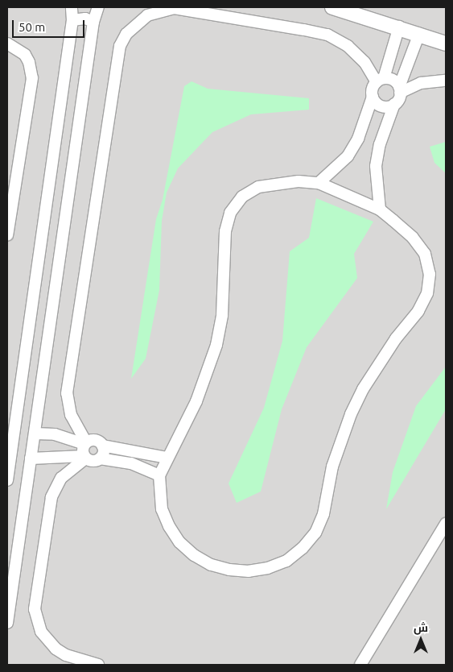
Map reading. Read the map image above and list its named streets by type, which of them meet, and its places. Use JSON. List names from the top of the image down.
{
  "scale_bar": "50 m",
  "north": "top"
}
